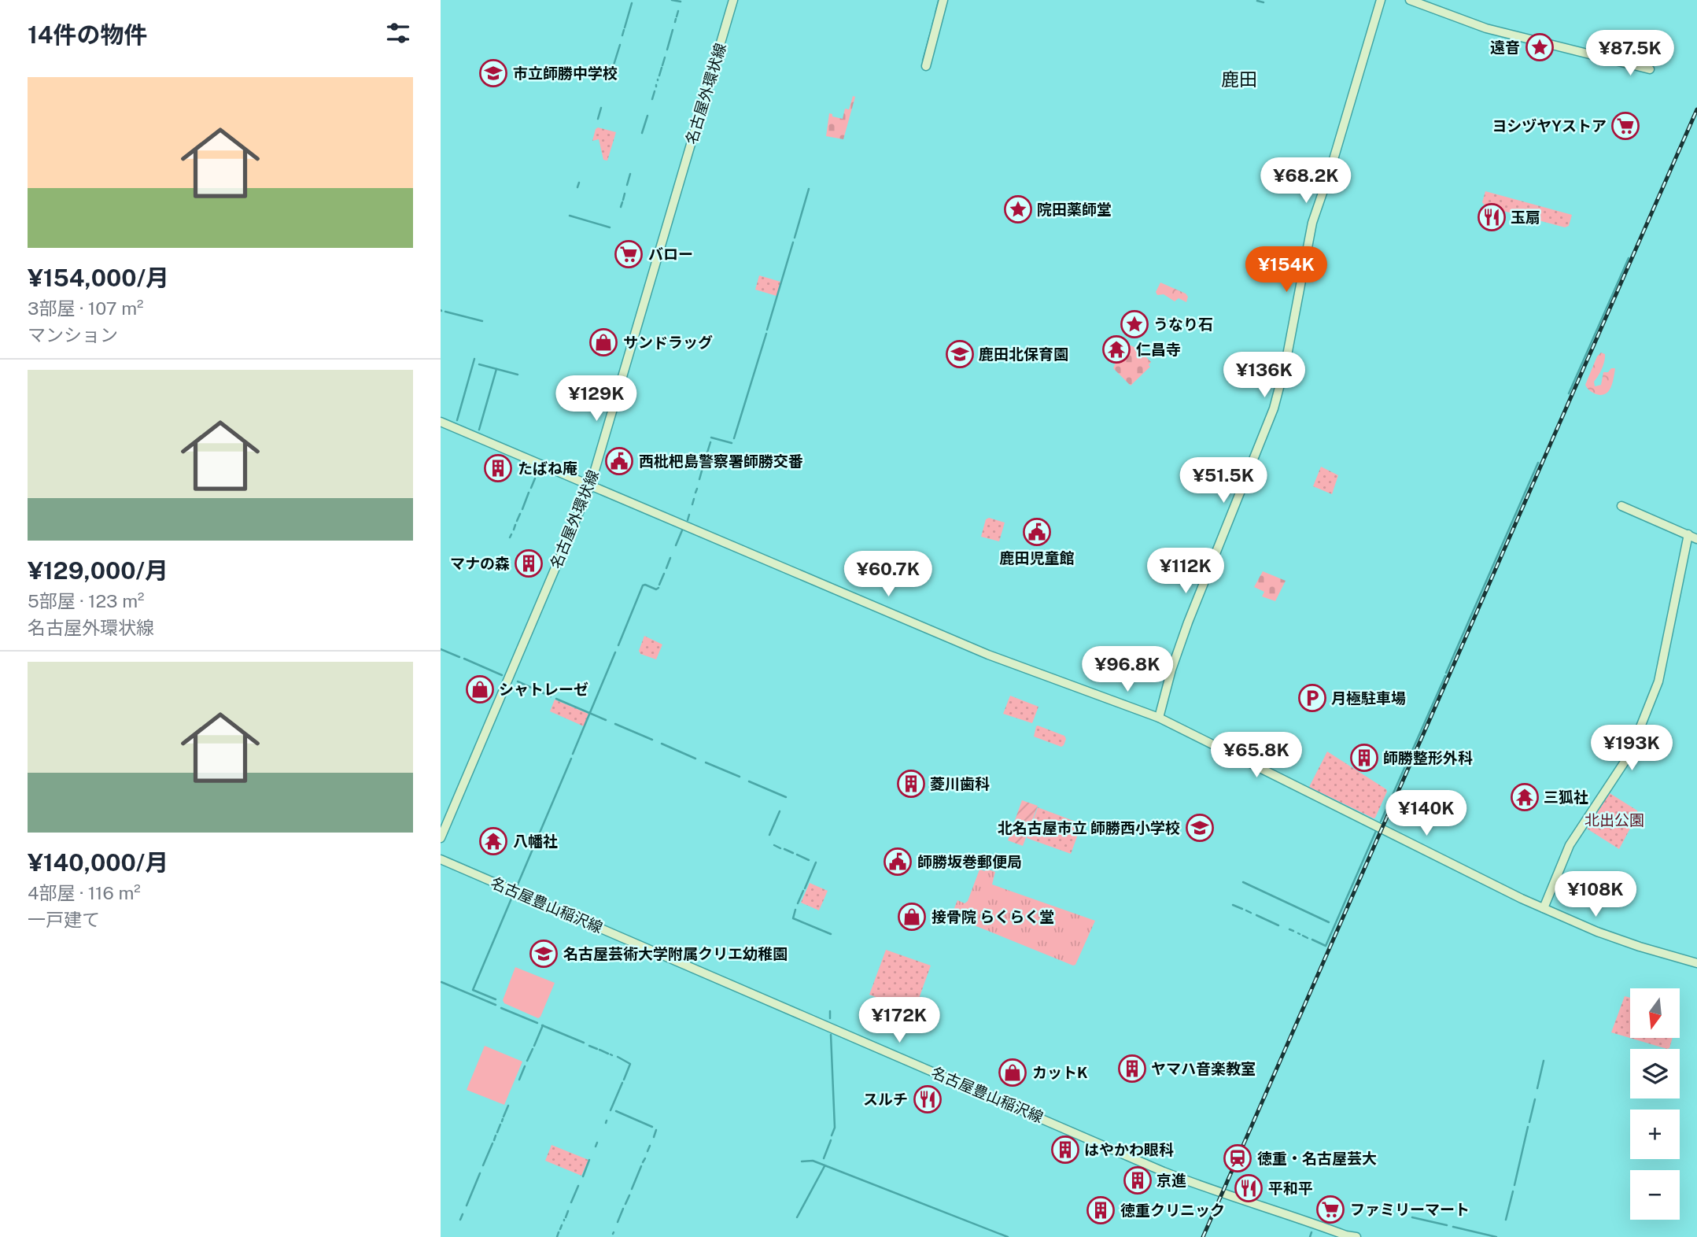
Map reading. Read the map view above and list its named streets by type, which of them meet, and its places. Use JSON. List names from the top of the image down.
{
  "streets": {
    "street": ["名古屋外環状線", "名古屋豊山稲沢線"]
  },
  "districts": ["鹿田"],
  "parks": ["北出公園"],
  "places": {
    "place": ["遠音", "院田薬師堂", "うなり石"],
    "school or university": [
      "市立師勝中学校",
      "鹿田北保育園",
      "北名古屋市立 師勝西小学校",
      "名古屋芸術大学附属クリエ幼稚園"
    ],
    "supermarket": ["ヨシヅヤYストア", "バロー", "ファミリーマート"],
    "restaurant": ["玉扇", "スルチ", "平和平"],
    "shop": [
      "サンドラッグ",
      "シャトレーゼ",
      "接骨院 らくらく堂",
      "カットK"
    ],
    "temple": ["仁昌寺", "三狐社", "八幡社"],
    "public building": ["西枇杷島警察署師勝交番", "鹿田児童館", "師勝坂巻郵便局"],
    "building": [
      "たばね庵",
      "マナの森",
      "師勝整形外科",
      "菱川歯科",
      "ヤマハ音楽教室",
      "はやかわ眼科",
      "京進",
      "徳重クリニック"
    ],
    "parking": ["月極駐車場"],
    "station": ["徳重・名古屋芸大"]
  },
  "north": "bottom",
  "page": {
    "heading": "14件の物件",
    "price": [
      "¥87.5K",
      "¥68.2K",
      "¥154K",
      "¥136K",
      "¥129K",
      "¥51.5K",
      "¥112K",
      "¥60.7K",
      "¥96.8K",
      "¥193K",
      "¥65.8K",
      "¥140K",
      "¥108K",
      "¥172K"
    ],
    "list": [
      {
        "name": "¥154,000/月",
        "note": "3部屋 · 107 m² · マンション"
      },
      {
        "name": "¥129,000/月",
        "note": "5部屋 · 123 m² · 名古屋外環状線"
      },
      {
        "name": "¥140,000/月",
        "note": "4部屋 · 116 m² · 一戸建て"
      }
    ],
    "map_buttons": ["+", "−"]
  }
}
